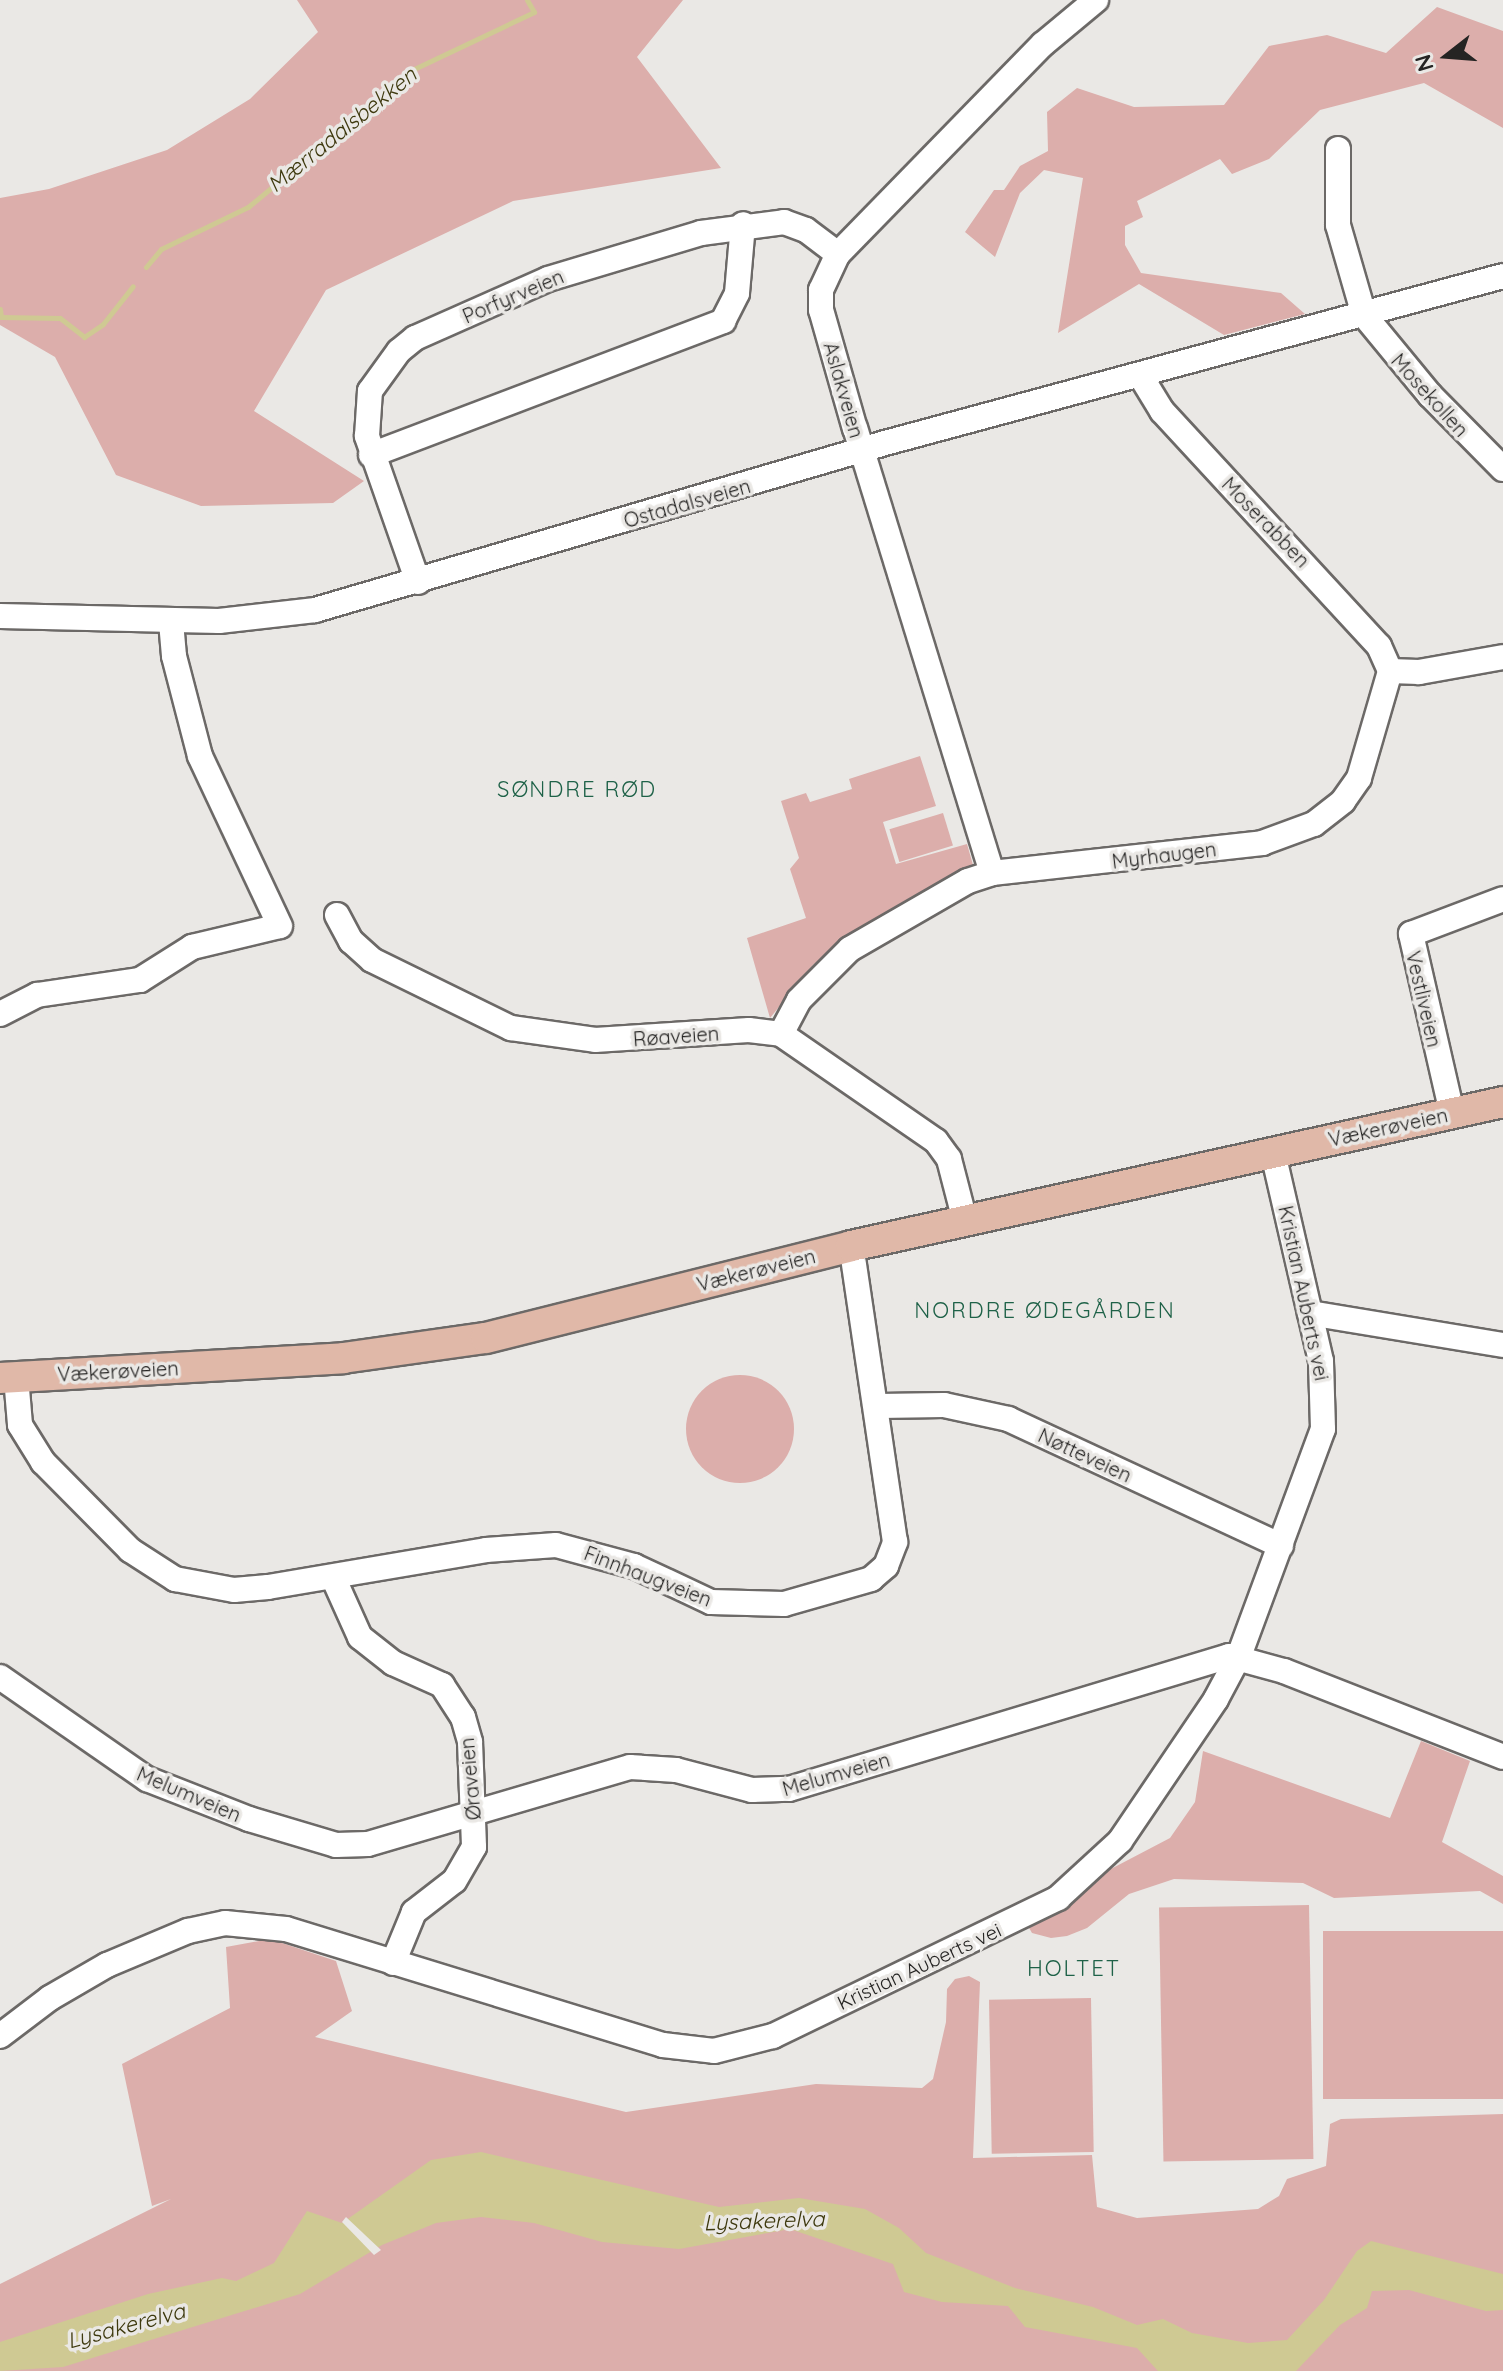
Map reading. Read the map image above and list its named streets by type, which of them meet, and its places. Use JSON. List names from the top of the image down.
{
  "streets": {
    "main road": ["Vækerøveien"],
    "street": [
      "Porfyrveien",
      "Aslakveien",
      "Mosekollen",
      "Ostadalsveien",
      "Moserabben",
      "Myrhaugen",
      "Vestliveien",
      "Røaveien",
      "Kristian Auberts vei",
      "Nøtteveien",
      "Finnhaugveien",
      "Melumveien",
      "Øraveien"
    ]
  },
  "crossings": [
    ["Porfyrveien", "Aslakveien"],
    ["Porfyrveien", "Ostadalsveien"],
    ["Aslakveien", "Ostadalsveien"],
    ["Aslakveien", "Myrhaugen"],
    ["Mosekollen", "Ostadalsveien"],
    ["Ostadalsveien", "Moserabben"],
    ["Moserabben", "Myrhaugen"],
    ["Myrhaugen", "Røaveien"],
    ["Vestliveien", "Vækerøveien"],
    ["Røaveien", "Vækerøveien"],
    ["Vækerøveien", "Kristian Auberts vei"],
    ["Vækerøveien", "Finnhaugveien"],
    ["Kristian Auberts vei", "Nøtteveien"],
    ["Kristian Auberts vei", "Melumveien"],
    ["Kristian Auberts vei", "Øraveien"],
    ["Nøtteveien", "Finnhaugveien"],
    ["Finnhaugveien", "Øraveien"],
    ["Melumveien", "Øraveien"]
  ],
  "districts": ["SØNDRE RØD", "NORDRE ØDEGÅRDEN", "HOLTET"],
  "water": ["Mærradalsbekken", "Lysakerelva"],
  "north": "left"
}
